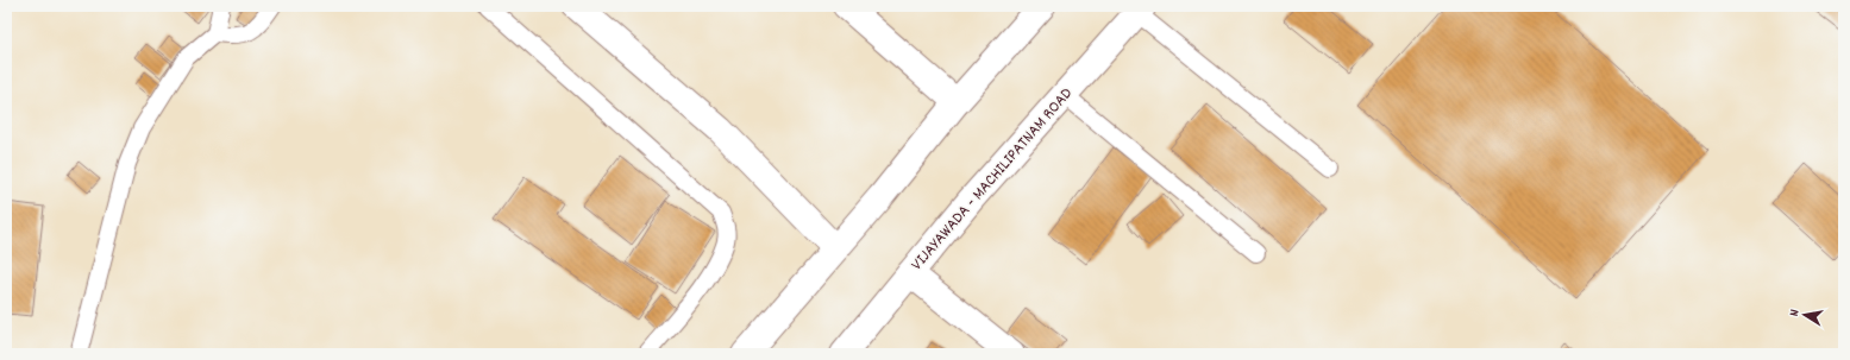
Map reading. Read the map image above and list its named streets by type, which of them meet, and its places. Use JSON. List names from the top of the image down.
{
  "streets": {
    "main road": ["VIJAYAWADA - MACHILIPATNAM ROAD"]
  },
  "north": "left"
}
